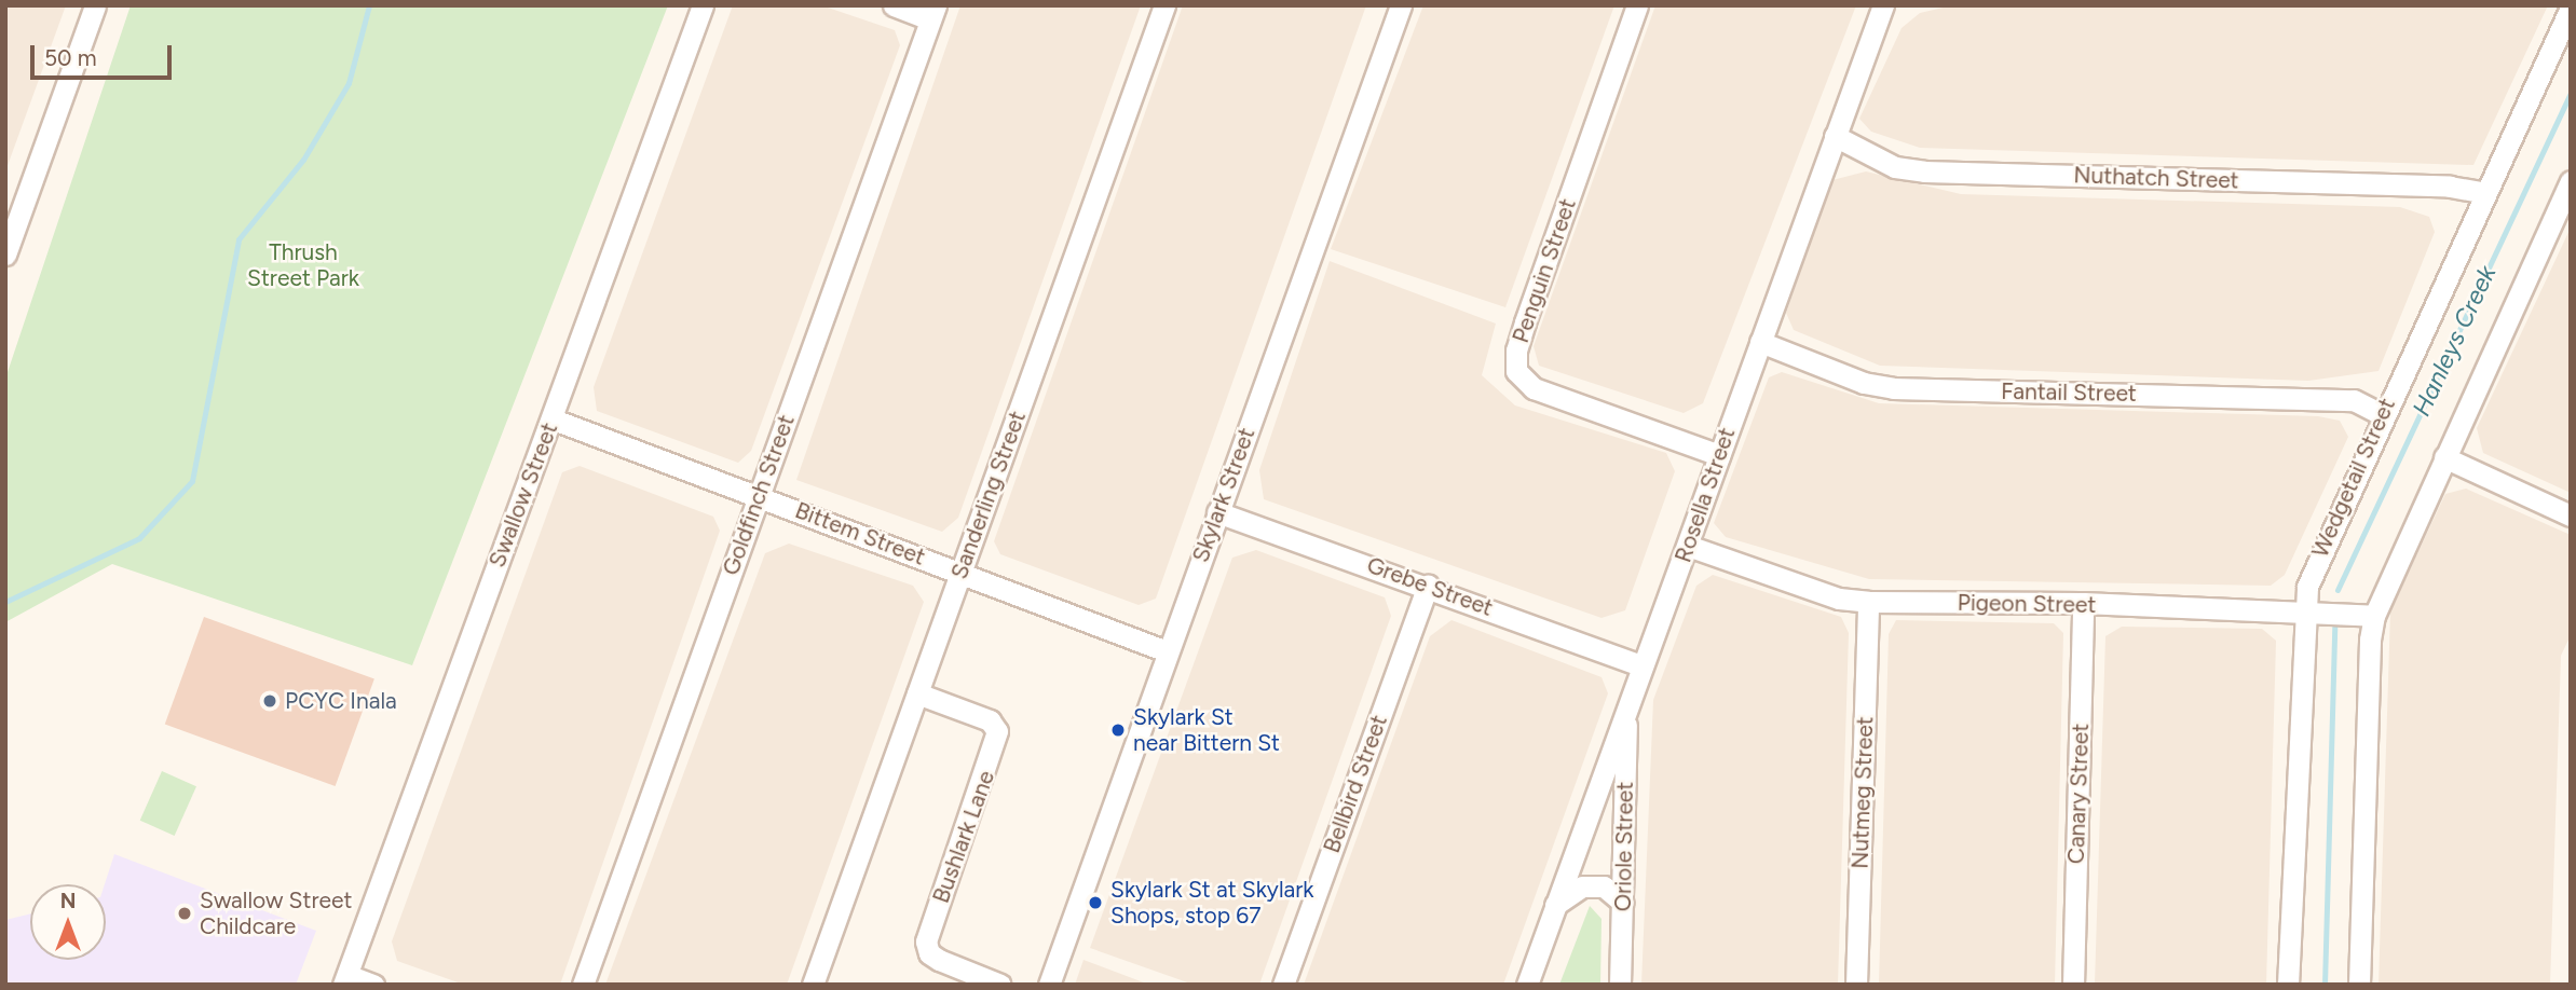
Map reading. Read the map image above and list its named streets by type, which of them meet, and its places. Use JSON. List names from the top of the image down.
{
  "streets": {
    "street": [
      "Nuthatch Street",
      "Penguin Street",
      "Fantail Street",
      "Wedgetail Street",
      "Swallow Street",
      "Goldfinch Street",
      "Sanderling Street",
      "Skylark Street",
      "Rosella Street",
      "Bittem Street",
      "Grebe Street",
      "Pigeon Street",
      "Bellbird Street",
      "Nutmeg Street",
      "Canary Street",
      "Bushlark Lane",
      "Oriole Street"
    ]
  },
  "crossings": [
    ["Nuthatch Street", "Wedgetail Street"],
    ["Nuthatch Street", "Rosella Street"],
    ["Penguin Street", "Rosella Street"],
    ["Fantail Street", "Wedgetail Street"],
    ["Fantail Street", "Rosella Street"],
    ["Wedgetail Street", "Pigeon Street"],
    ["Swallow Street", "Bittem Street"],
    ["Goldfinch Street", "Bittem Street"],
    ["Sanderling Street", "Bittem Street"],
    ["Sanderling Street", "Bushlark Lane"],
    ["Skylark Street", "Bittem Street"],
    ["Skylark Street", "Grebe Street"],
    ["Rosella Street", "Grebe Street"],
    ["Rosella Street", "Pigeon Street"],
    ["Rosella Street", "Oriole Street"],
    ["Grebe Street", "Bellbird Street"],
    ["Pigeon Street", "Nutmeg Street"],
    ["Pigeon Street", "Canary Street"]
  ],
  "water": ["Hanleys Creek"],
  "parks": ["Thrush Street Park"],
  "places": [
    "PCYC Inala",
    "Skylark St near Bittern St",
    "Skylark St at Skylark Shops, stop 67",
    "Swallow Street Childcare"
  ],
  "scale_bar": "50 m",
  "north": "top"
}
